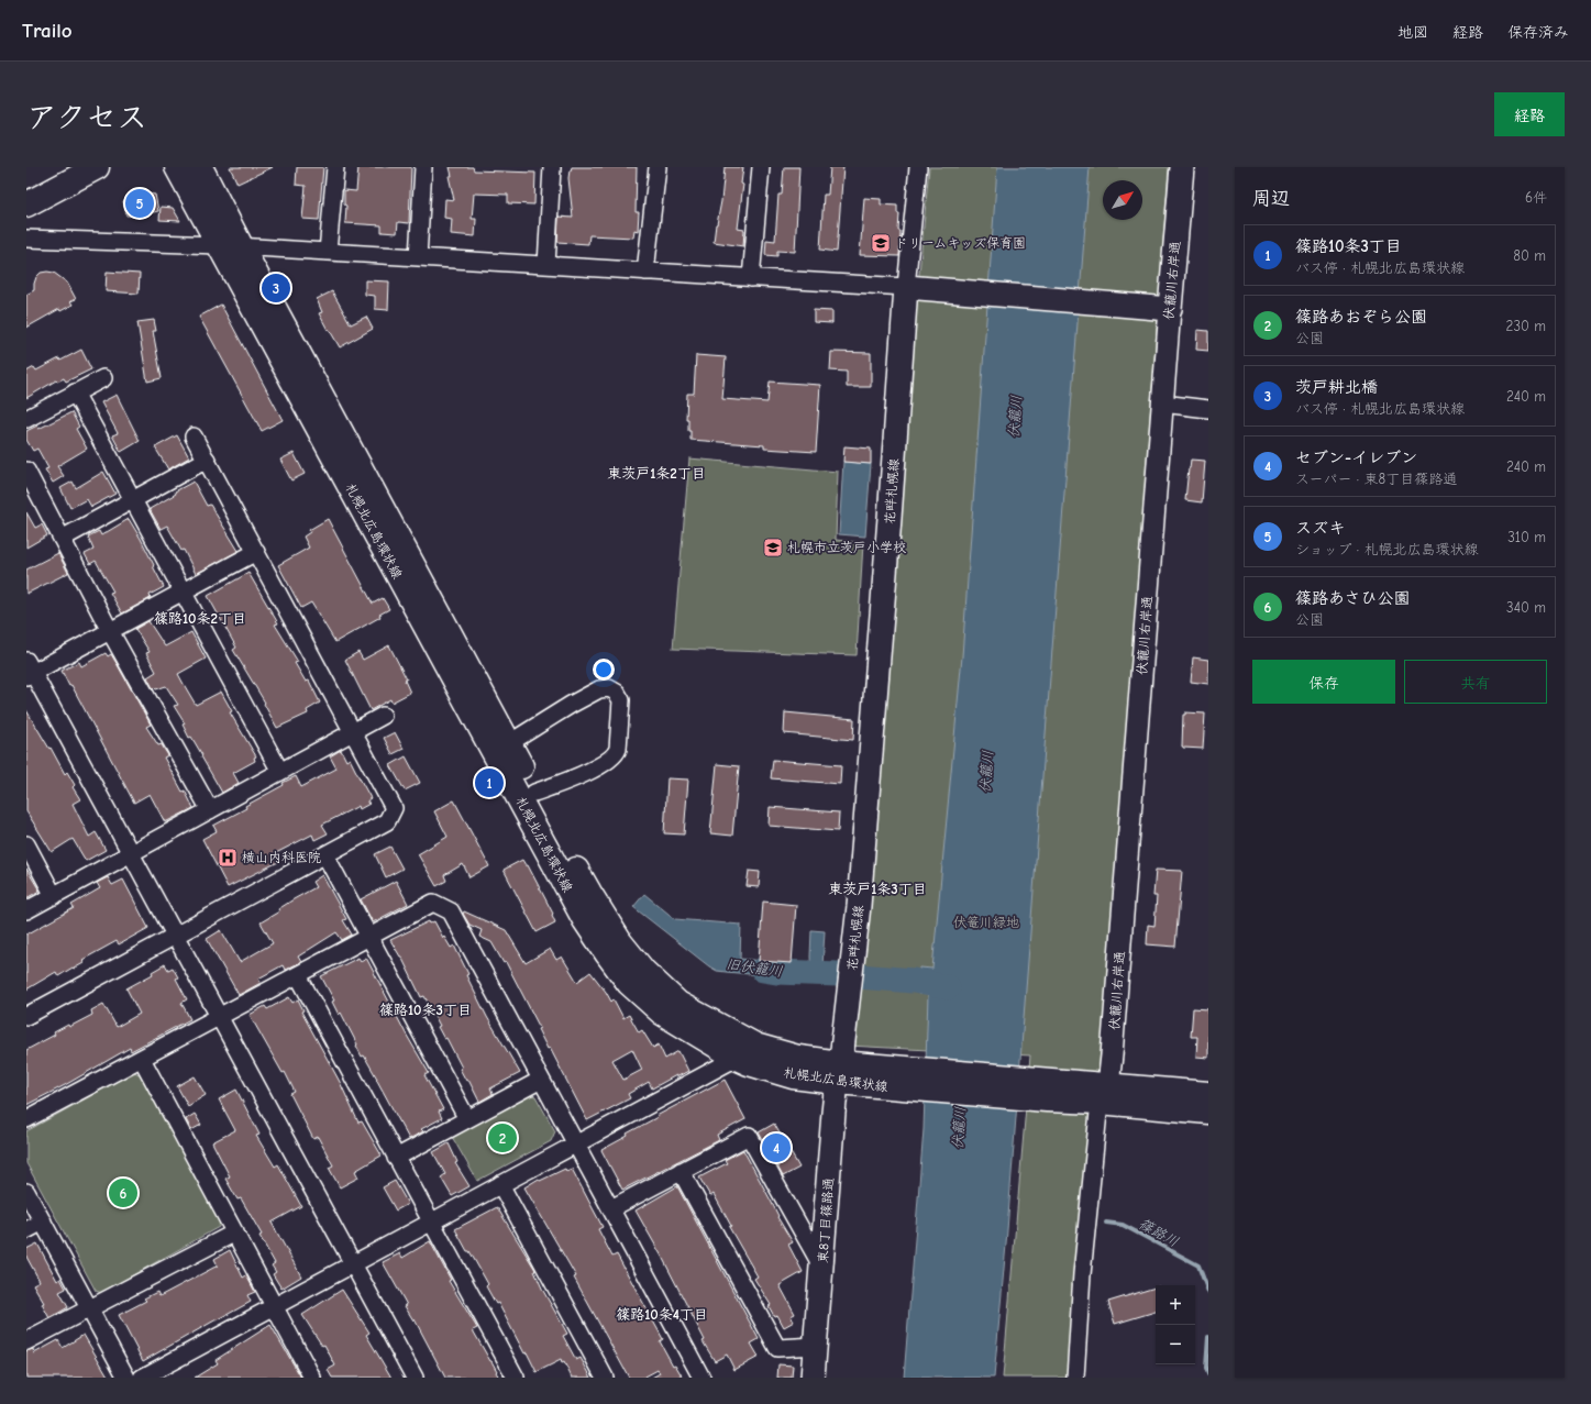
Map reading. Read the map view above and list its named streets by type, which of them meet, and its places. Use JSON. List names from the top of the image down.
{
  "streets": {
    "main road": [
      "伏籠川右岸通",
      "花畔札幌線",
      "札幌北広島環状線",
      "東8丁目篠路通"
    ]
  },
  "crossings": [
    ["伏籠川右岸通", "札幌北広島環状線"],
    ["花畔札幌線", "札幌北広島環状線"],
    ["花畔札幌線", "東8丁目篠路通"],
    ["札幌北広島環状線", "東8丁目篠路通"]
  ],
  "districts": [
    "東茨戸1条2丁目",
    "篠路10条2丁目",
    "東茨戸1条3丁目",
    "篠路10条3丁目",
    "篠路10条4丁目"
  ],
  "water": ["伏籠川", "旧伏籠川", "篠路川"],
  "parks": ["伏篭川緑地"],
  "places": {
    "school or university": ["ドリームキッズ保育園", "札幌市立茨戸小学校"],
    "hospital": ["横山内科医院"]
  },
  "north": "top right",
  "page": {
    "header": "Trailo",
    "nav": ["地図", "経路", "保存済み"],
    "title": "アクセス",
    "buttons": [
      "経路",
      ["保存", "共有"]
    ],
    "heading": ["周辺", "6件"],
    "pins": [
      "5",
      "3",
      "1",
      "2",
      "4",
      "6"
    ],
    "list": [
      {
        "mark": "1",
        "name": "篠路10条3丁目",
        "note": "バス停 · 札幌北広島環状線",
        "value": "80 m"
      },
      {
        "mark": "2",
        "name": "篠路あおぞら公園",
        "note": "公園",
        "value": "230 m"
      },
      {
        "mark": "3",
        "name": "茨戸耕北橋",
        "note": "バス停 · 札幌北広島環状線",
        "value": "240 m"
      },
      {
        "mark": "4",
        "name": "セブン-イレブン",
        "note": "スーパー · 東8丁目篠路通",
        "value": "240 m"
      },
      {
        "mark": "5",
        "name": "スズキ",
        "note": "ショップ · 札幌北広島環状線",
        "value": "310 m"
      },
      {
        "mark": "6",
        "name": "篠路あさひ公園",
        "note": "公園",
        "value": "340 m"
      }
    ],
    "map_buttons": ["+", "−"]
  }
}
